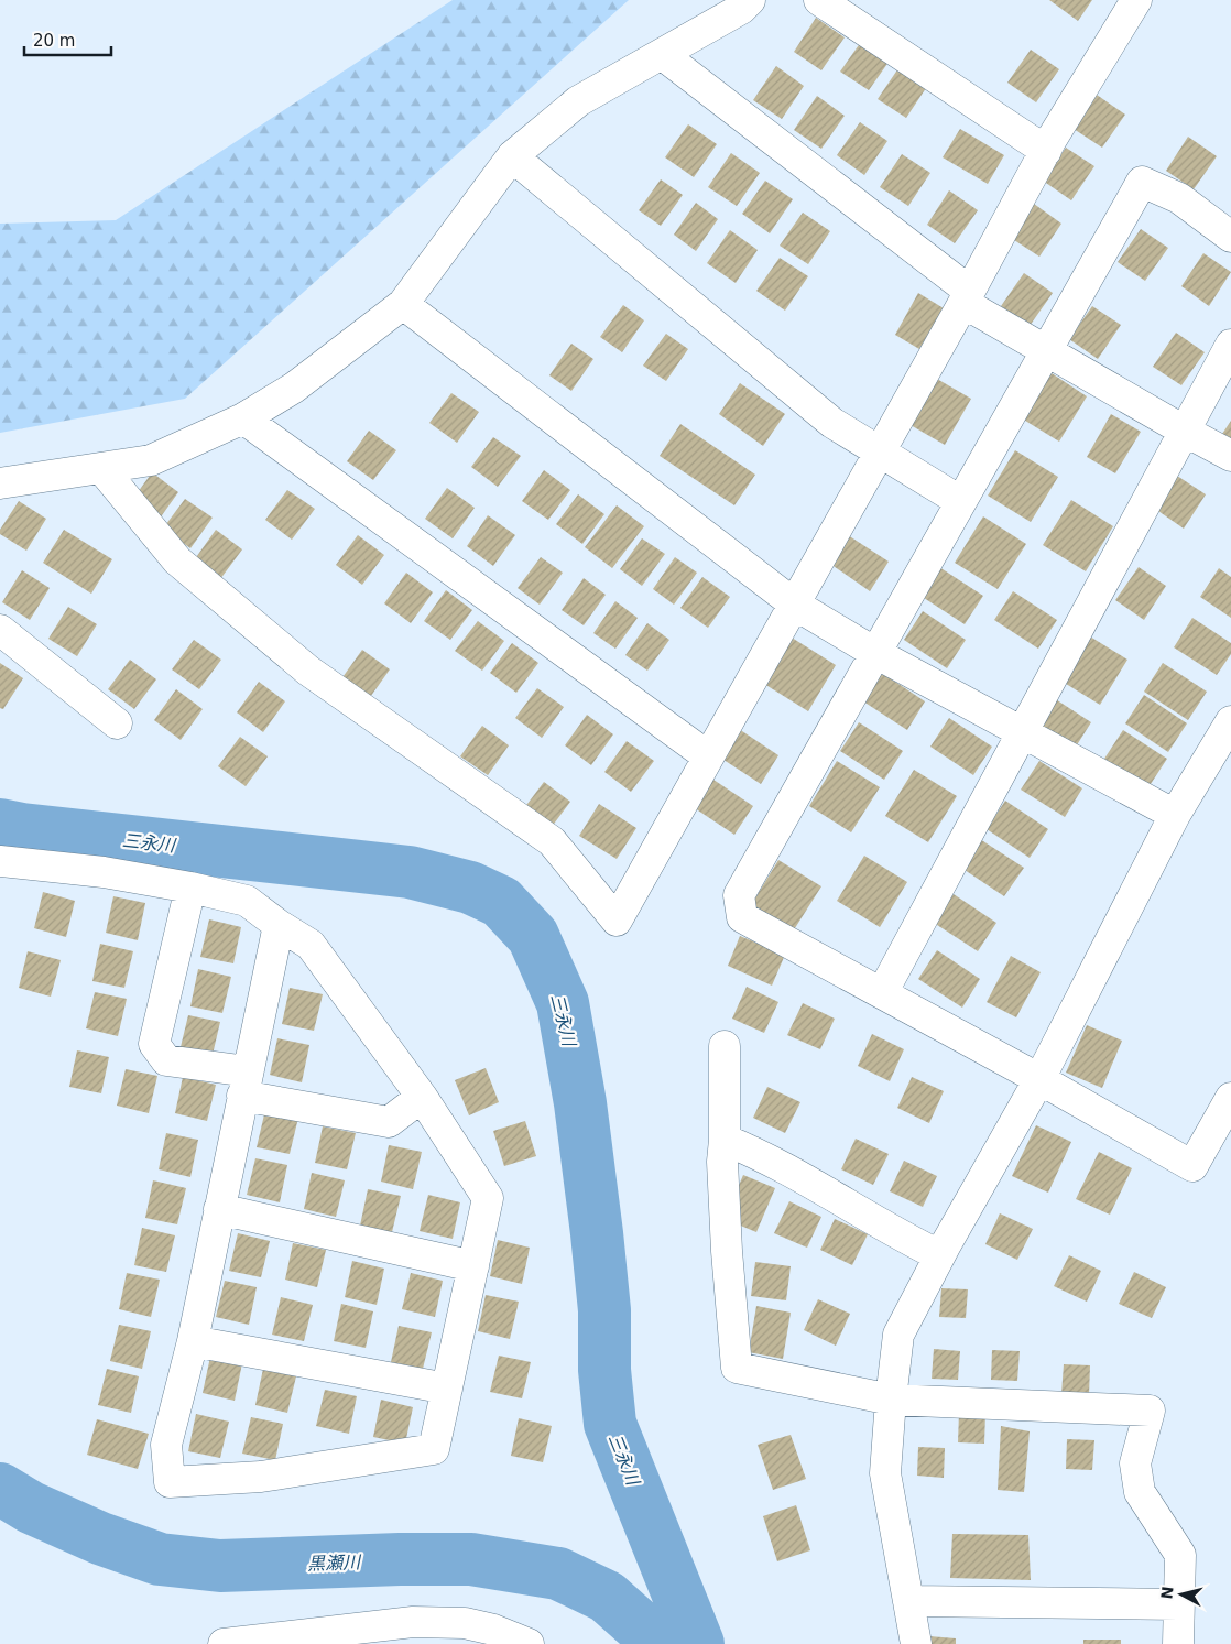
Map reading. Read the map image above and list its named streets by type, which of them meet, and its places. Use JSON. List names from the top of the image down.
{
  "water": ["三永川", "黒瀬川"],
  "scale_bar": "20 m",
  "north": "left"
}
